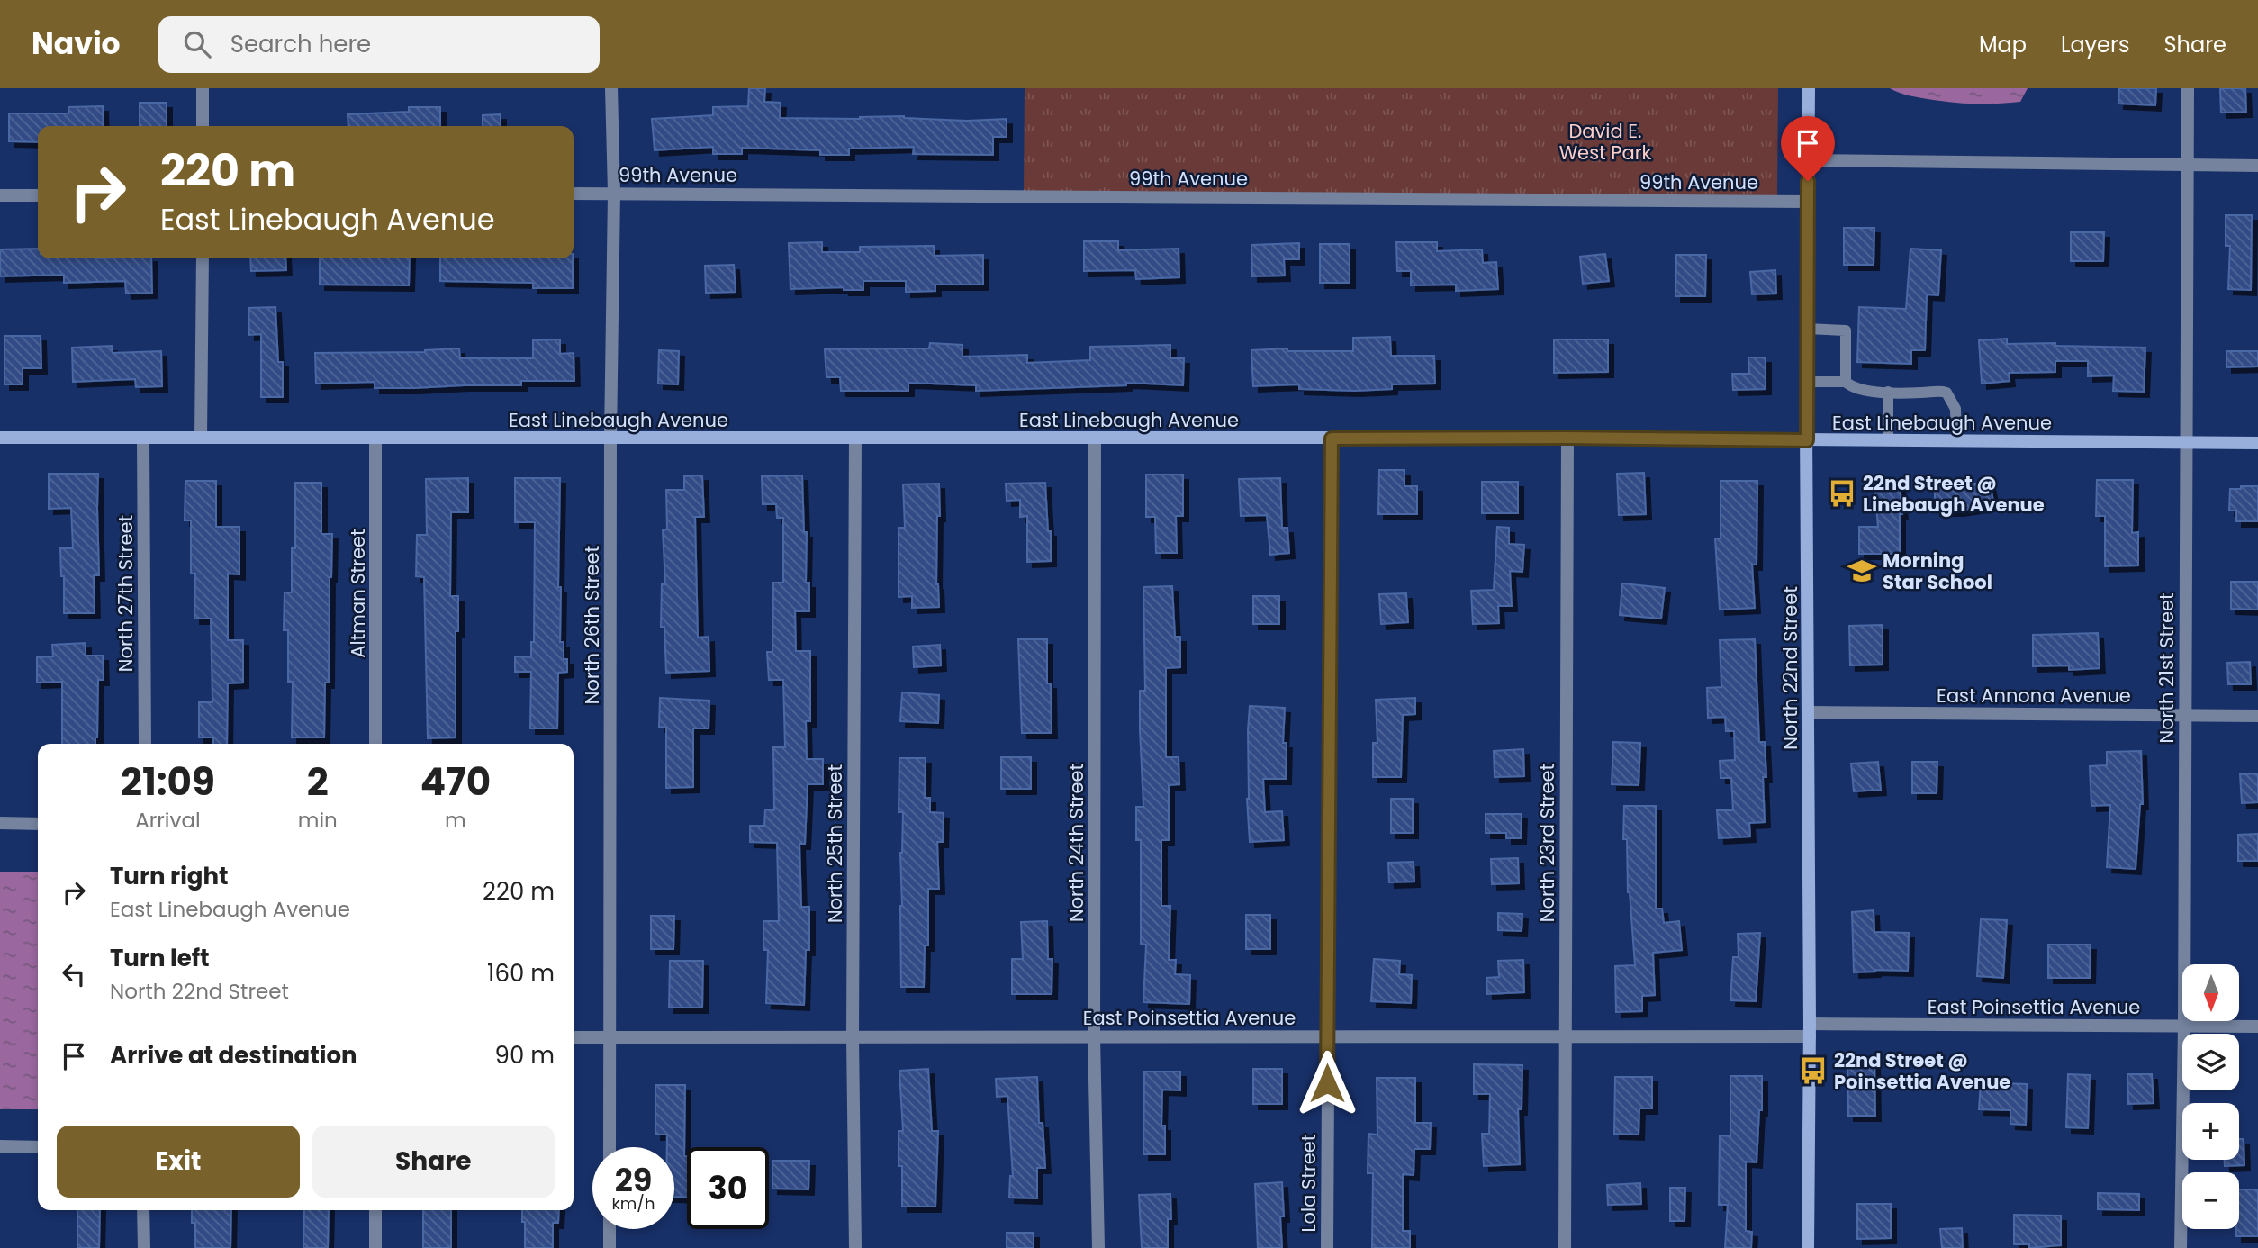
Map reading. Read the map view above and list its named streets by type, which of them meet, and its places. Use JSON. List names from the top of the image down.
{
  "streets": {
    "street": [
      "99th Avenue",
      "East Linebaugh Avenue",
      "North 27th Street",
      "Altman Street",
      "North 26th Street",
      "North 22nd Street",
      "North 21st Street",
      "East Annona Avenue",
      "North 24th Street",
      "North 23rd Street",
      "North 25th Street",
      "East Poinsettia Avenue",
      "Lola Street"
    ]
  },
  "crossings": [
    ["99th Avenue", "North 26th Street"],
    ["99th Avenue", "North 22nd Street"],
    ["East Linebaugh Avenue", "North 27th Street"],
    ["East Linebaugh Avenue", "Altman Street"],
    ["East Linebaugh Avenue", "North 26th Street"],
    ["East Linebaugh Avenue", "North 22nd Street"],
    ["East Linebaugh Avenue", "North 21st Street"],
    ["East Linebaugh Avenue", "North 24th Street"],
    ["East Linebaugh Avenue", "North 23rd Street"],
    ["East Linebaugh Avenue", "North 25th Street"],
    ["East Linebaugh Avenue", "Lola Street"],
    ["North 26th Street", "East Poinsettia Avenue"],
    ["North 22nd Street", "East Annona Avenue"],
    ["North 22nd Street", "East Poinsettia Avenue"],
    ["North 21st Street", "East Annona Avenue"],
    ["North 21st Street", "East Poinsettia Avenue"],
    ["North 24th Street", "East Poinsettia Avenue"],
    ["North 23rd Street", "East Poinsettia Avenue"],
    ["North 25th Street", "East Poinsettia Avenue"],
    ["East Poinsettia Avenue", "Lola Street"]
  ],
  "parks": ["David E. West Park"],
  "places": {
    "bus stop": ["22nd Street @ Linebaugh Avenue", "22nd Street @ Poinsettia Avenue"],
    "school or university": ["Morning Star School"]
  },
  "north": "bottom",
  "page": {
    "header": "Navio",
    "search": "Search here",
    "nav": ["Map", "Layers", "Share"],
    "turn": ["220 m", "East Linebaugh Avenue"],
    "eta": [
      "21:09",
      "Arrival",
      "2",
      "min",
      "470",
      "m"
    ],
    "list": [
      {
        "name": "Turn right",
        "note": "East Linebaugh Avenue",
        "value": "220 m"
      },
      {
        "name": "Turn left",
        "note": "North 22nd Street",
        "value": "160 m"
      },
      {
        "name": "Arrive at destination",
        "value": "90 m"
      }
    ],
    "map_buttons": ["+", "−"],
    "buttons": ["Exit", "Share"],
    "speed": "29 km/h",
    "limit": "30"
  }
}
